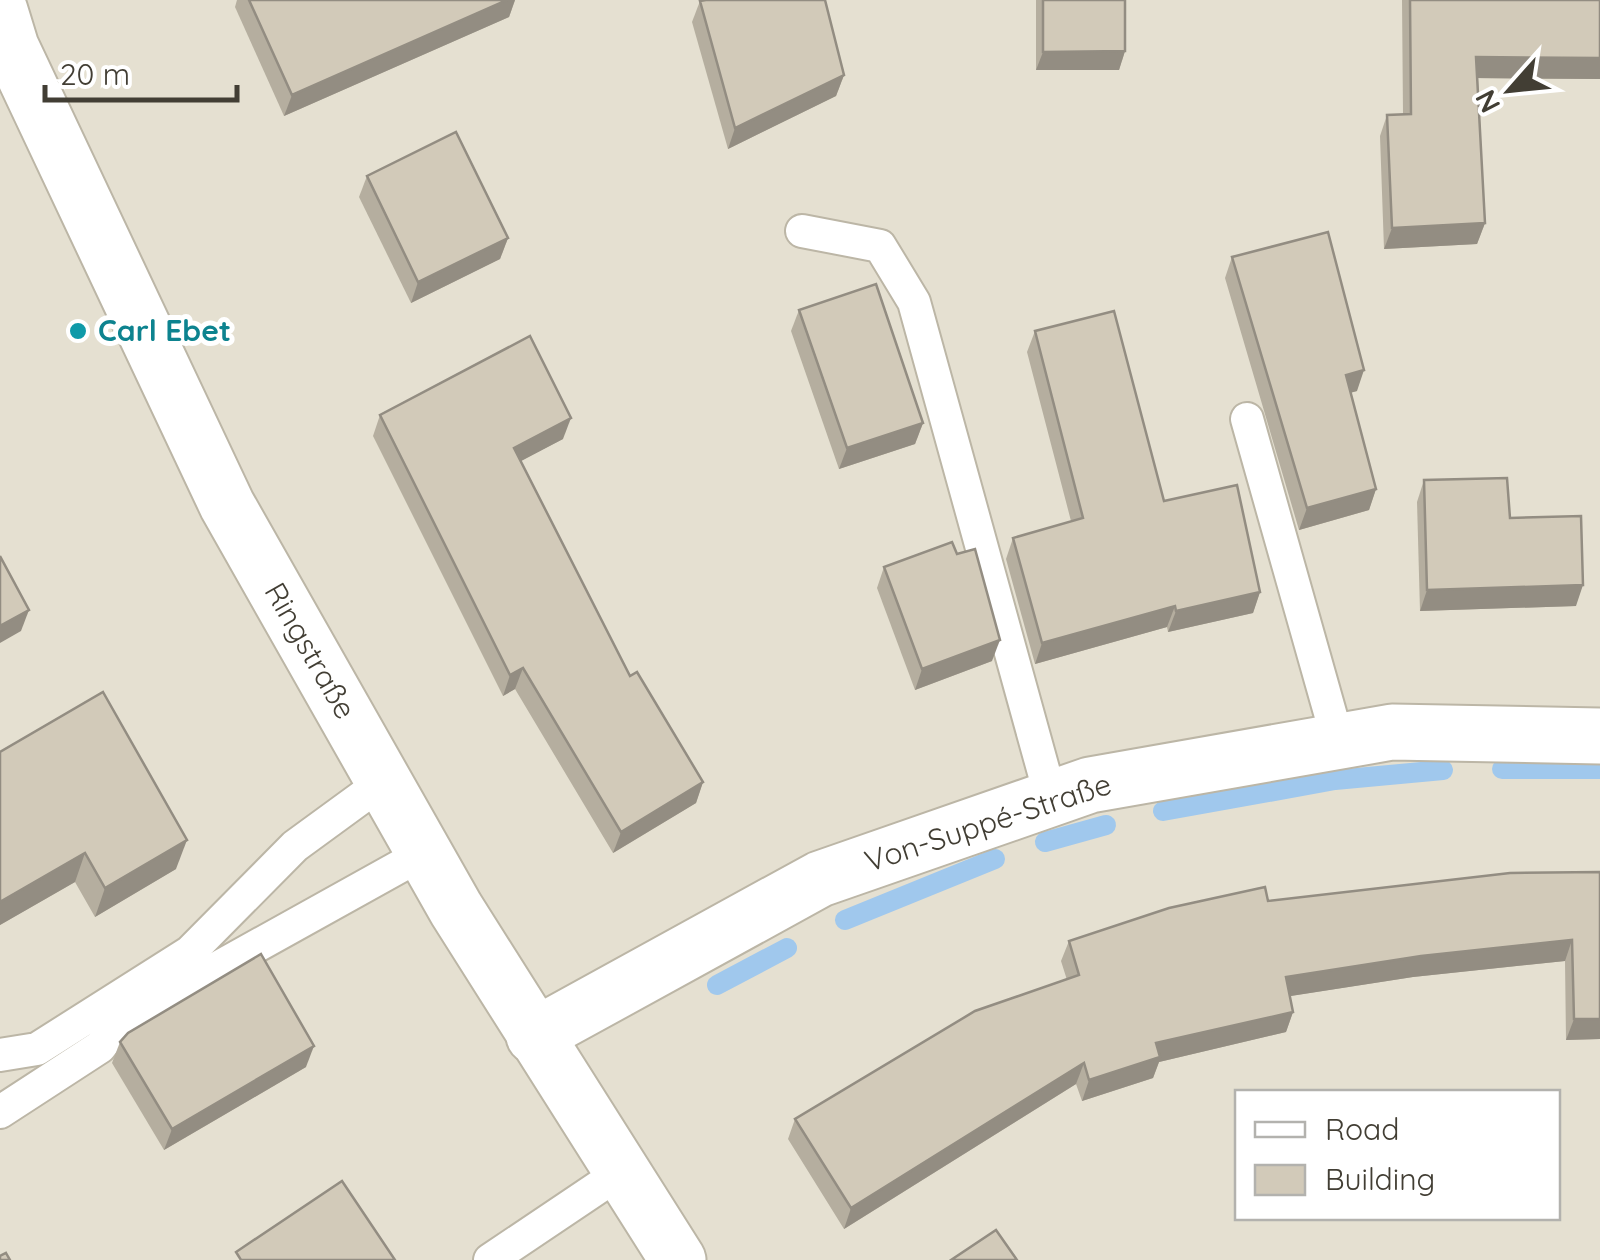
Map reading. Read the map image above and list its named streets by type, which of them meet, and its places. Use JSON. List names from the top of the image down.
{
  "streets": {
    "street": ["Ringstraße", "Von-Suppé-Straße"]
  },
  "crossings": [
    ["Ringstraße", "Von-Suppé-Straße"]
  ],
  "places": ["Carl Ebet"],
  "legend": ["Road", "Building"],
  "scale_bar": "20 m",
  "north": "bottom left"
}
